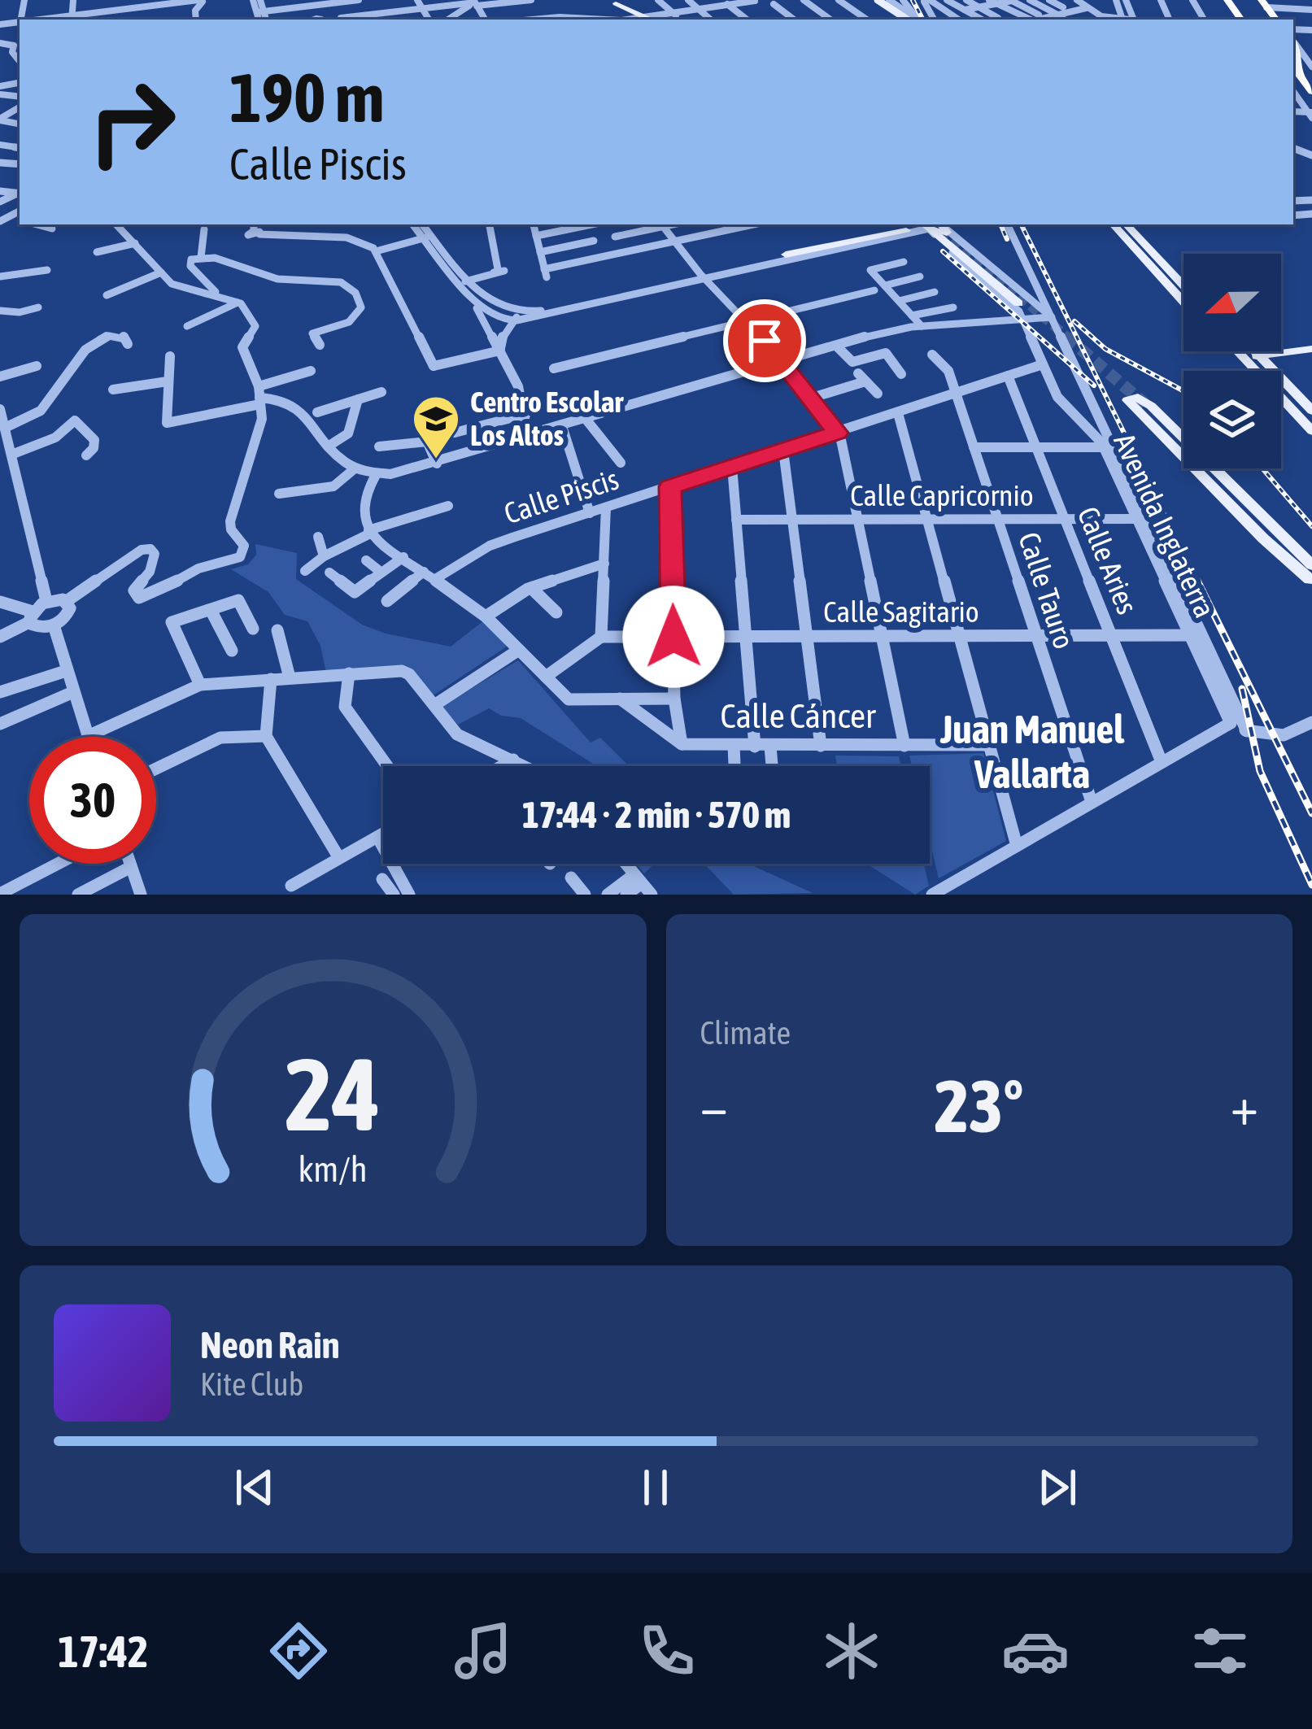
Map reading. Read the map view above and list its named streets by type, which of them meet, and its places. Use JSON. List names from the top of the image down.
{
  "streets": {
    "street": [
      "Calle Capricornio",
      "Calle Piscis",
      "Avenida Inglaterra",
      "Calle Aries",
      "Calle Tauro",
      "Calle Sagitario",
      "Calle Cáncer"
    ]
  },
  "crossings": [
    ["Calle Capricornio", "Avenida Inglaterra"],
    ["Calle Capricornio", "Calle Aries"],
    ["Calle Capricornio", "Calle Tauro"],
    ["Calle Piscis", "Avenida Inglaterra"],
    ["Calle Piscis", "Calle Aries"],
    ["Calle Piscis", "Calle Tauro"],
    ["Avenida Inglaterra", "Calle Sagitario"],
    ["Calle Aries", "Calle Sagitario"],
    ["Calle Tauro", "Calle Sagitario"]
  ],
  "districts": ["Juan Manuel Vallarta"],
  "places": {
    "school or university": ["Centro Escolar Los Altos"]
  },
  "north": "left",
  "page": {
    "turn": ["190 m", "Calle Piscis"],
    "limit": "30",
    "trip": "17:44 · 2 min · 570 m",
    "tile": "Climate",
    "heat": ["−", "23°", "+"],
    "song": ["Neon Rain", "Kite Club"],
    "tabs": "17:42",
    "gauge": ["24", "km/h"]
  }
}
